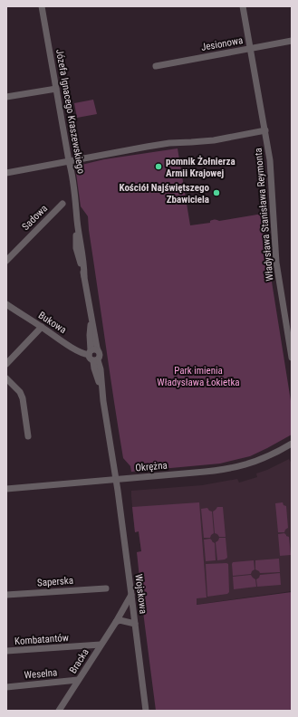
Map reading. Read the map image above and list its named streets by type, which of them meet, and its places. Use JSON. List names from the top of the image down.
{
  "streets": {
    "street": [
      "Jesionowa",
      "Józefa Ignacego Kraszewskiego",
      "Władysława Stanisława Reymonta",
      "Sadowa",
      "Bukowa",
      "Okrężna",
      "Saperska",
      "Wojskowa",
      "Kombatantów",
      "Bracka",
      "Weselna"
    ]
  },
  "crossings": [
    ["Jesionowa", "Władysława Stanisława Reymonta"],
    ["Józefa Ignacego Kraszewskiego", "Bukowa"],
    ["Okrężna", "Wojskowa"],
    ["Wojskowa", "Bracka"],
    ["Kombatantów", "Bracka"],
    ["Bracka", "Weselna"]
  ],
  "parks": ["Park imienia Władysława Łokietka"],
  "places": ["pomnik Żołnierza Armii Krajowej", "Kościół Najświętszego Zbawiciela"]
}
